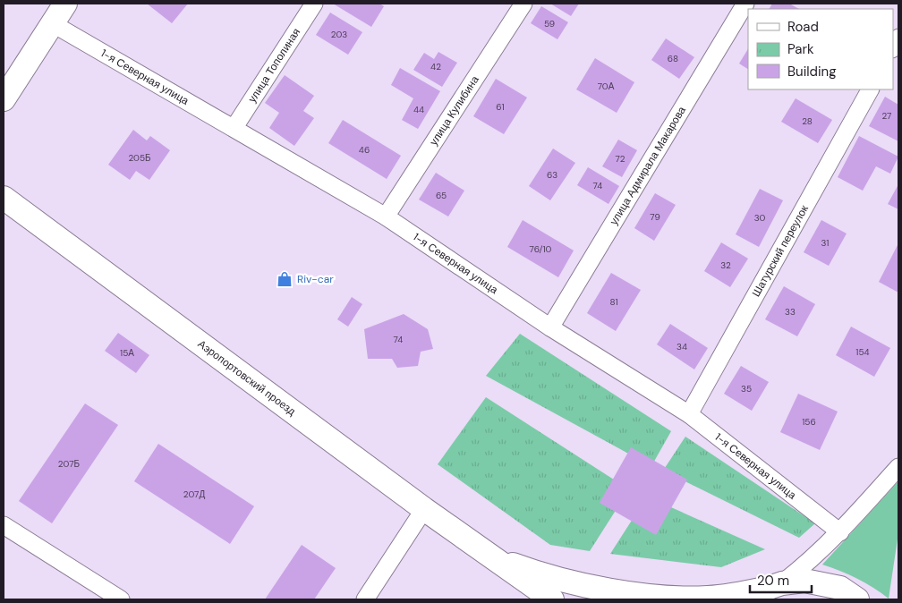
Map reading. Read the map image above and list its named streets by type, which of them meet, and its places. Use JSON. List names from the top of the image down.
{
  "streets": {
    "main road": ["Аэропортовский проезд"],
    "street": [
      "улица Тополиная",
      "1-я Северная улица",
      "улица Кулибина",
      "улица Адмирала Макарова",
      "Шатурский переулок"
    ]
  },
  "crossings": [
    ["улица Тополиная", "1-я Северная улица"],
    ["1-я Северная улица", "улица Кулибина"],
    ["1-я Северная улица", "улица Адмирала Макарова"],
    ["1-я Северная улица", "Шатурский переулок"]
  ],
  "places": {
    "shop": ["Riv-car"]
  },
  "house_numbers": [
    "59",
    "203",
    "68",
    "42",
    "70А",
    "61",
    "44",
    "27",
    "28",
    "46",
    "205Б",
    "72",
    "63",
    "74",
    "65",
    "79",
    "30",
    "31",
    "76/10",
    "32",
    "81",
    "33",
    "74",
    "34",
    "154",
    "15А",
    "35",
    "156",
    "207Б",
    "207Д"
  ],
  "legend": ["Road", "Park", "Building"],
  "scale_bar": "20 m"
}
